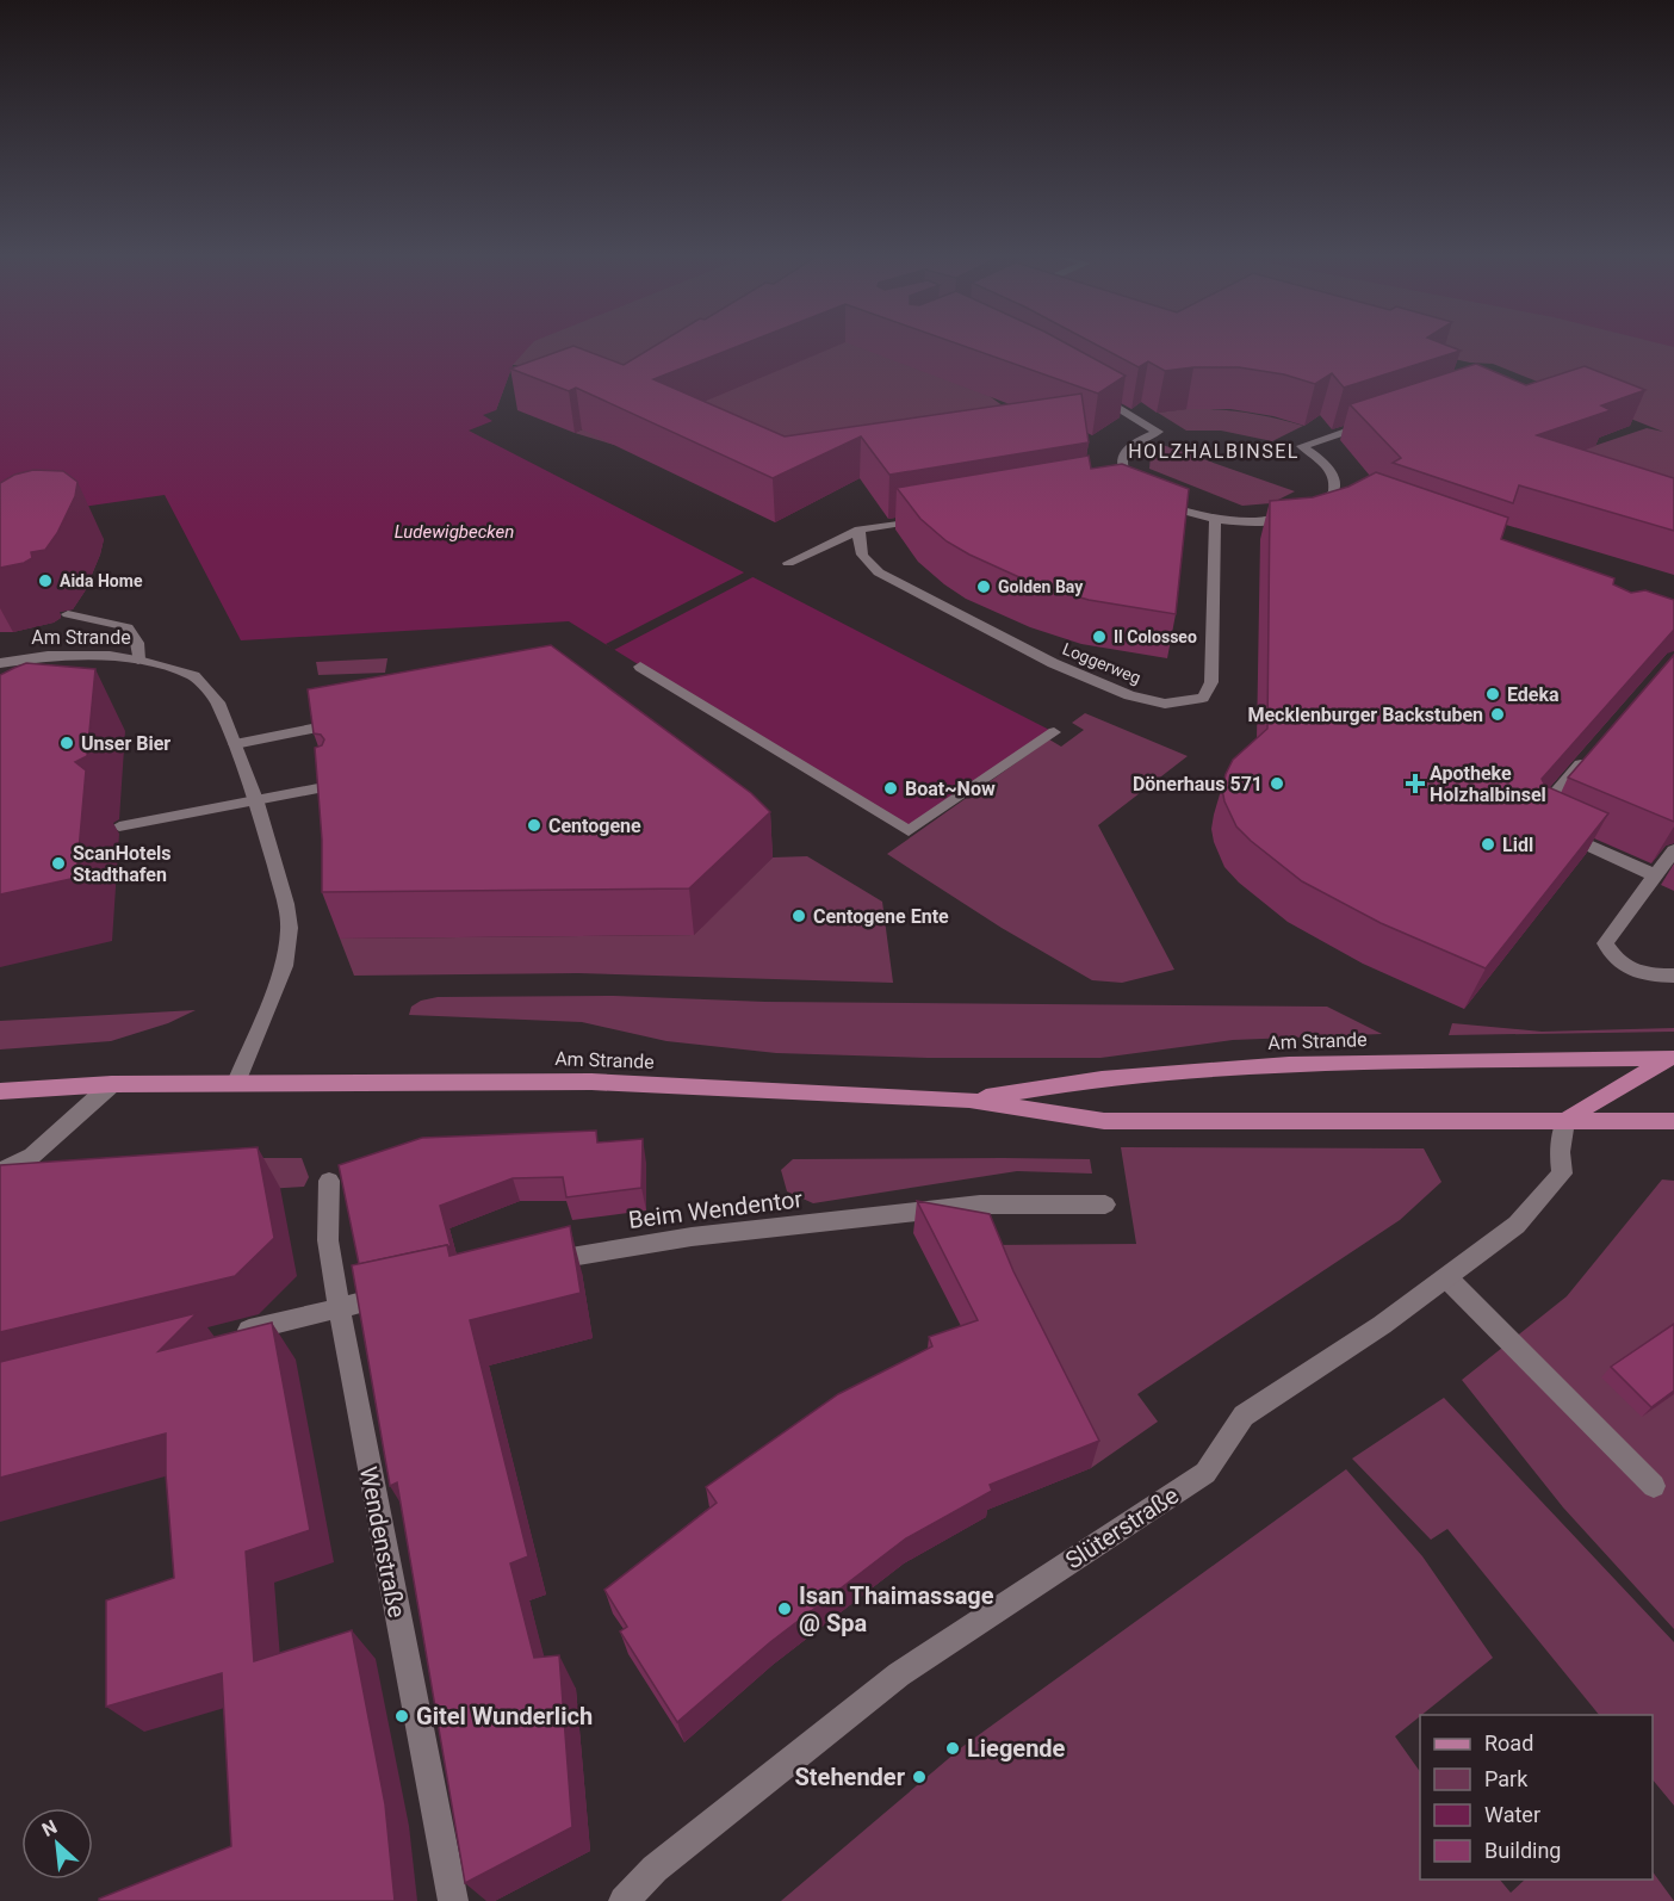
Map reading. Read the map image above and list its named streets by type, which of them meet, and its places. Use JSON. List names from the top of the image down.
{
  "streets": {
    "main road": ["Am Strande"],
    "street": [
      "Loggerweg",
      "Beim Wendentor",
      "Slüterstraße",
      "Wendenstraße"
    ]
  },
  "crossings": [
    ["Am Strande", "Slüterstraße"]
  ],
  "districts": ["HOLZHALBINSEL"],
  "water": ["Ludewigbecken"],
  "places": {
    "other": [
      "Aida Home",
      "Golden Bay",
      "Il Colosseo",
      "Edeka",
      "Mecklenburger Backstuben",
      "Unser Bier",
      "Dönerhaus 571",
      "Boat~Now",
      "Centogene",
      "Lidl",
      "ScanHotels Stadthafen",
      "Centogene Ente",
      "Isan Thaimassage @ Spa",
      "Gitel Wunderlich",
      "Liegende",
      "Stehender"
    ],
    "health": ["Apotheke Holzhalbinsel"]
  },
  "legend": [
    "Road",
    "Park",
    "Water",
    "Building"
  ],
  "north": "top left"
}
